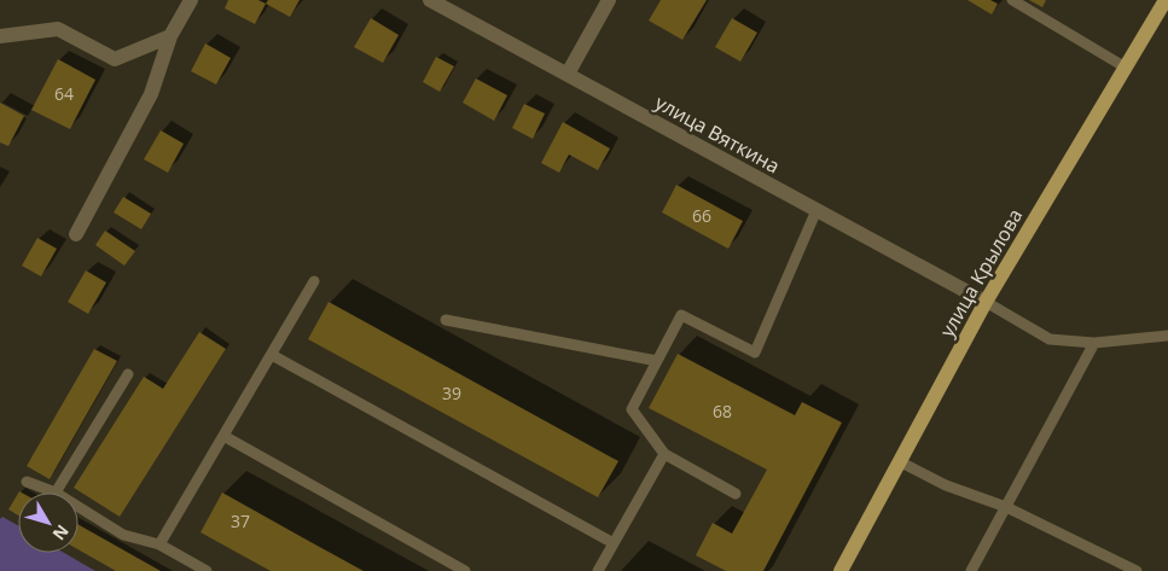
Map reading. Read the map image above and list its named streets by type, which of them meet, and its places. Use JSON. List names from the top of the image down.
{
  "streets": {
    "main road": ["улица Крылова"],
    "street": ["улица Вяткина"]
  },
  "crossings": [
    ["улица Вяткина", "улица Крылова"]
  ],
  "house_numbers": [
    "64",
    "66",
    "39",
    "68",
    "37"
  ],
  "north": "bottom right"
}
